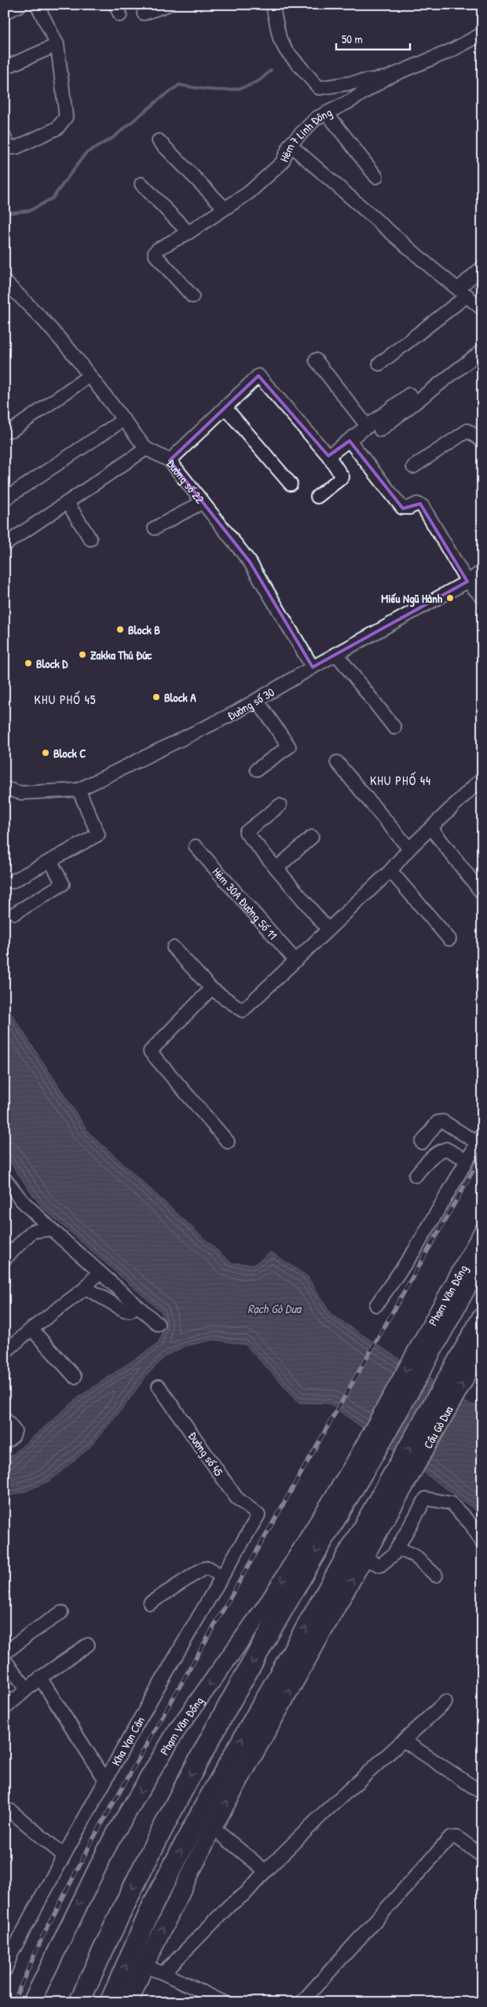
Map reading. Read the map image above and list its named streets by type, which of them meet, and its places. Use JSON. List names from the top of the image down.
{
  "streets": {
    "highway": ["Phạm Văn Đồng", "Cầu Gò Dưa"],
    "street": [
      "Hẻm 7 Linh Đông",
      "Đường số 22",
      "Đường số 30",
      "Hẻm 30A Đường Số 11",
      "Đường số 45",
      "Kha Vạn Cân"
    ]
  },
  "crossings": [
    ["Đường số 22", "Đường số 30"],
    ["Đường số 45", "Kha Vạn Cân"]
  ],
  "districts": ["KHU PHỐ 45", "KHU PHỐ 44"],
  "water": ["Rạch Gò Dưa"],
  "places": [
    "Miếu Ngũ Hành",
    "Block B",
    "Zakka Thủ Đức",
    "Block D",
    "Block A",
    "Block C"
  ],
  "scale_bar": "50 m"
}
